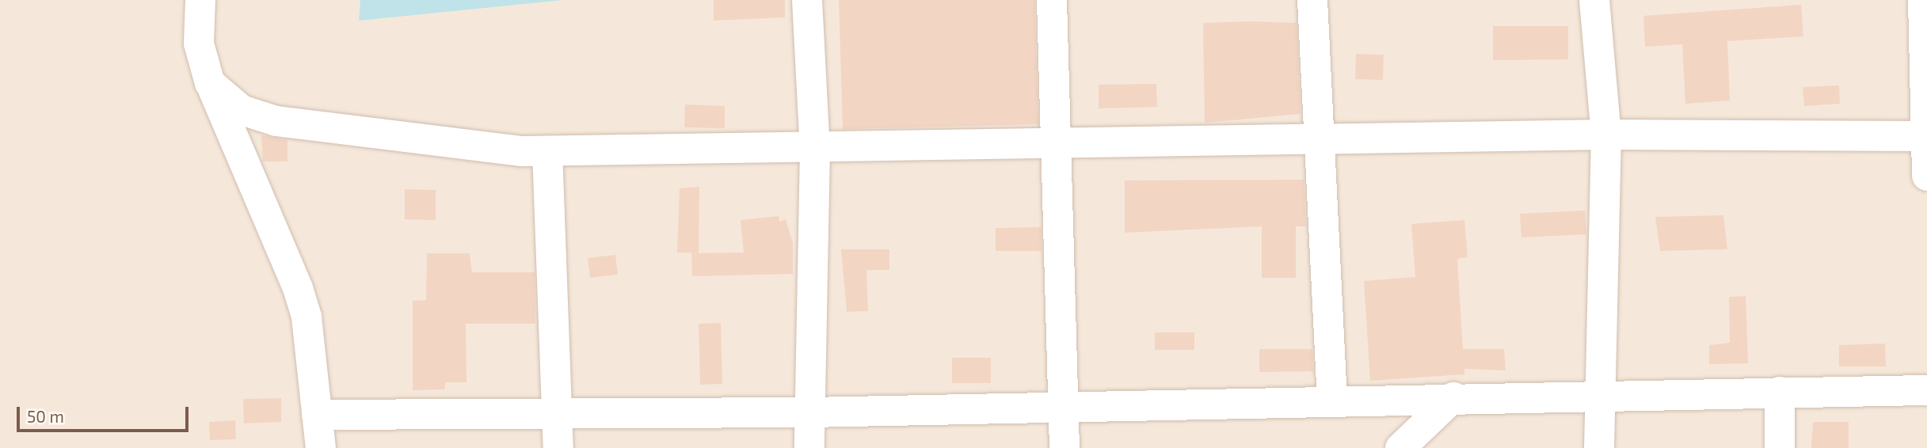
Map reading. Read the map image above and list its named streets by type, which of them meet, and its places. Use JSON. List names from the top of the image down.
{
  "scale_bar": "50 m"
}
